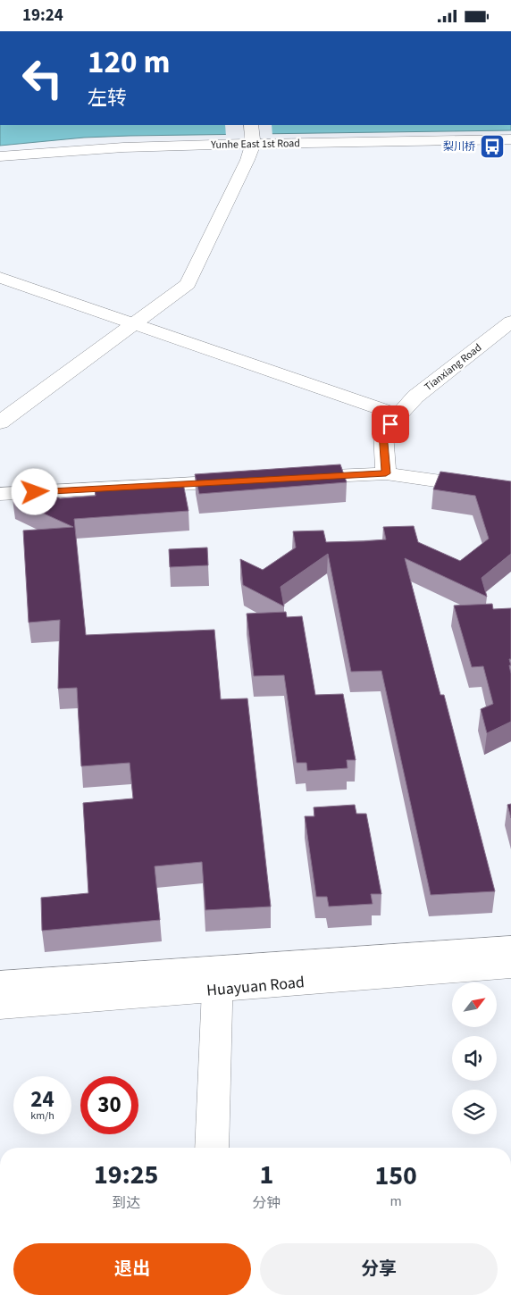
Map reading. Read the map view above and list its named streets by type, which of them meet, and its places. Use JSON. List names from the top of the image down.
{
  "streets": {
    "street": ["Yunhe East 1st Road", "Tianxiang Road", "Huayuan Road"]
  },
  "places": {
    "bus stop": ["梨川桥"]
  },
  "north": "top right",
  "page": {
    "status": "19:24",
    "turn": ["120 m", "左转"],
    "speed": "24 km/h",
    "limit": "30",
    "eta": [
      "19:25",
      "到达",
      "1",
      "分钟",
      "150",
      "m"
    ],
    "buttons": ["退出", "分享"]
  }
}
